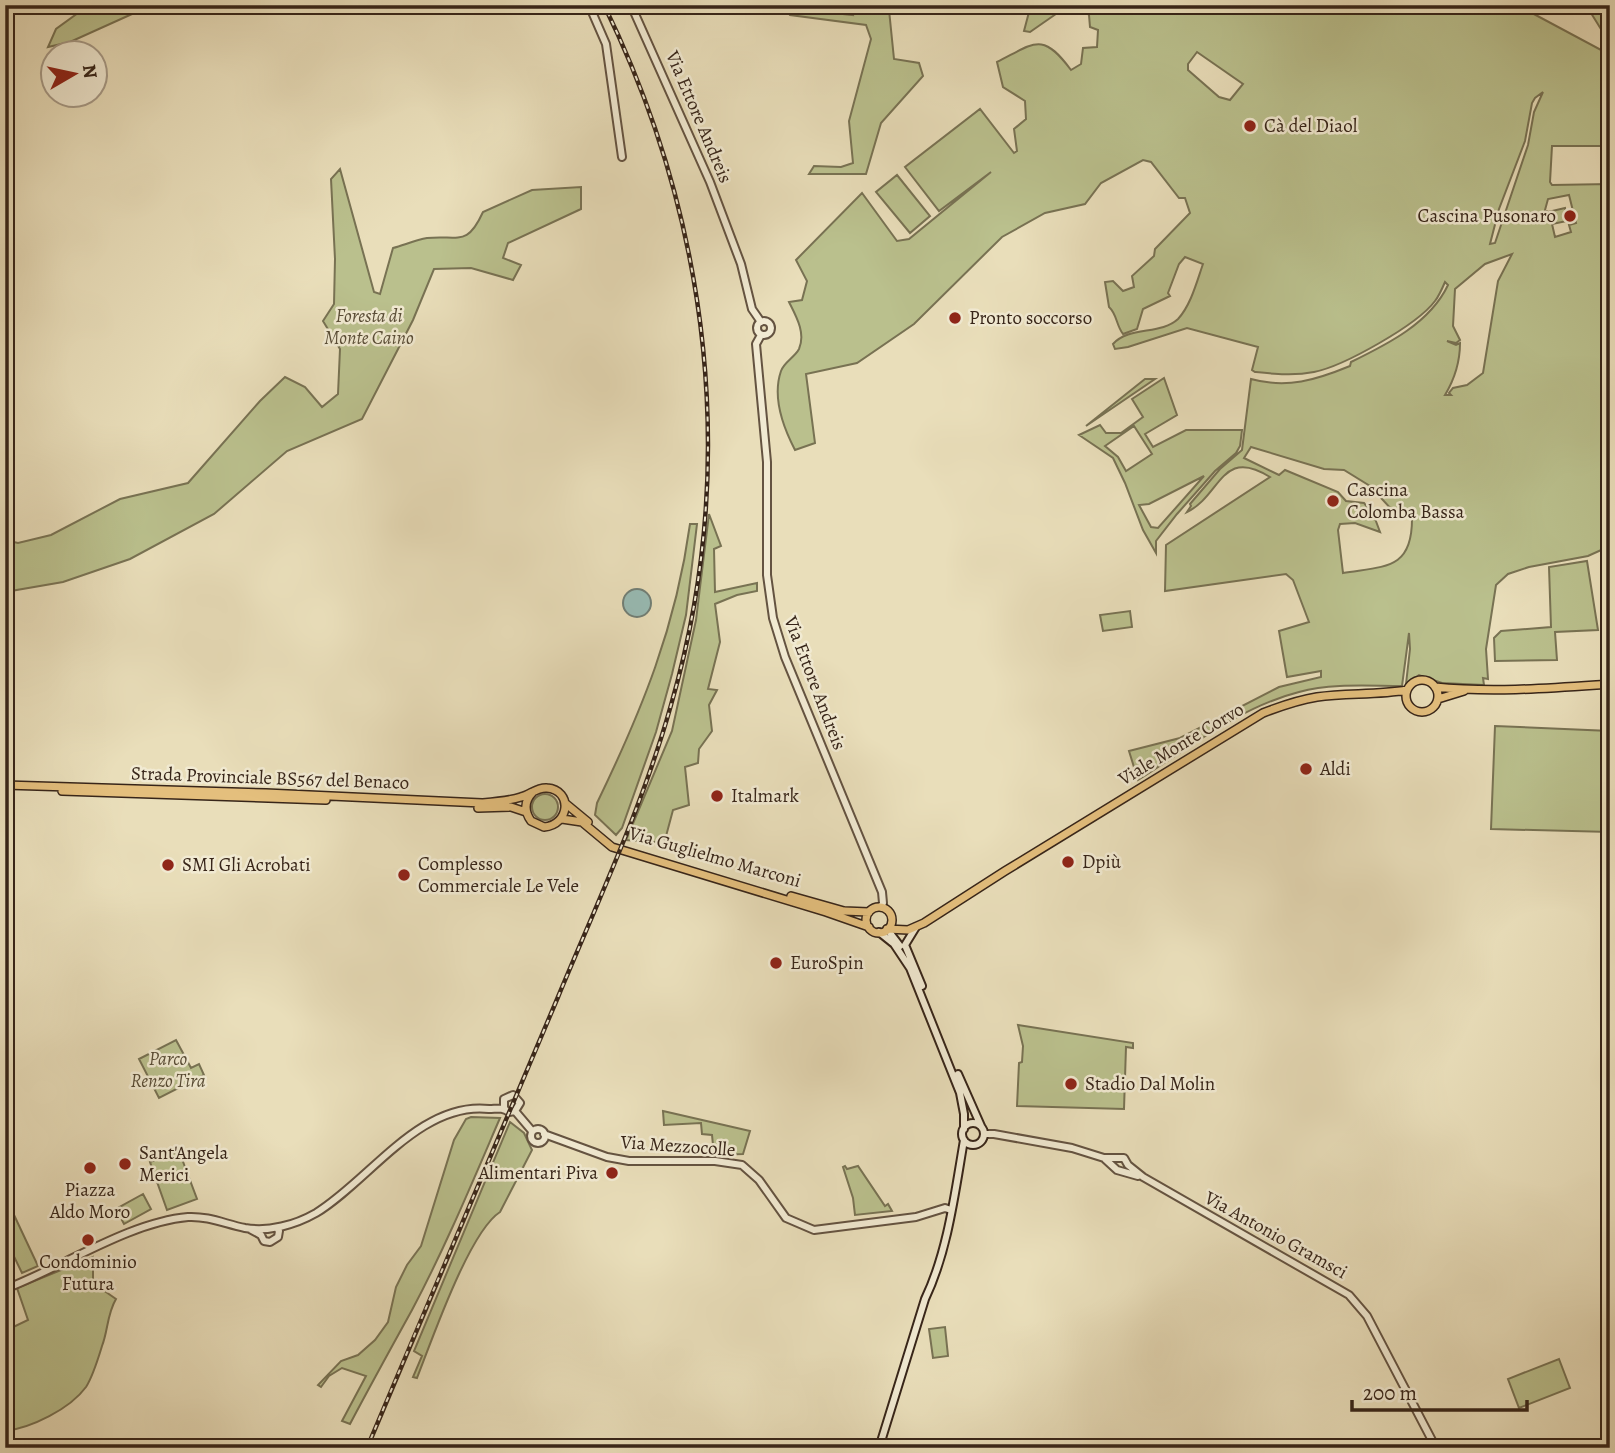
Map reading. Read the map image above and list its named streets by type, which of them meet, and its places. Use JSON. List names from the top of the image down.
{
  "streets": {
    "main road": ["Viale Monte Corvo", "Strada Provinciale BS567 del Benaco", "Via Guglielmo Marconi"],
    "street": ["Via Ettore Andreis", "Via Mezzocolle", "Via Antonio Gramsci"]
  },
  "crossings": [
    ["Via Ettore Andreis", "Via Guglielmo Marconi"],
    ["Strada Provinciale BS567 del Benaco", "Via Guglielmo Marconi"]
  ],
  "parks": ["Foresta di Monte Caino", "Parco Renzo Tira"],
  "places": [
    "Cà del Diaol",
    "Cascina Pusonaro",
    "Pronto soccorso",
    "Cascina Colomba Bassa",
    "Aldi",
    "Italmark",
    "Dpiù",
    "SMI Gli Acrobati",
    "Complesso Commerciale Le Vele",
    "EuroSpin",
    "Stadio Dal Molin",
    "Sant'Angela Merici",
    "Piazza Aldo Moro",
    "Alimentari Piva",
    "Condominio Futura"
  ],
  "scale_bar": "200 m",
  "north": "right"
}
